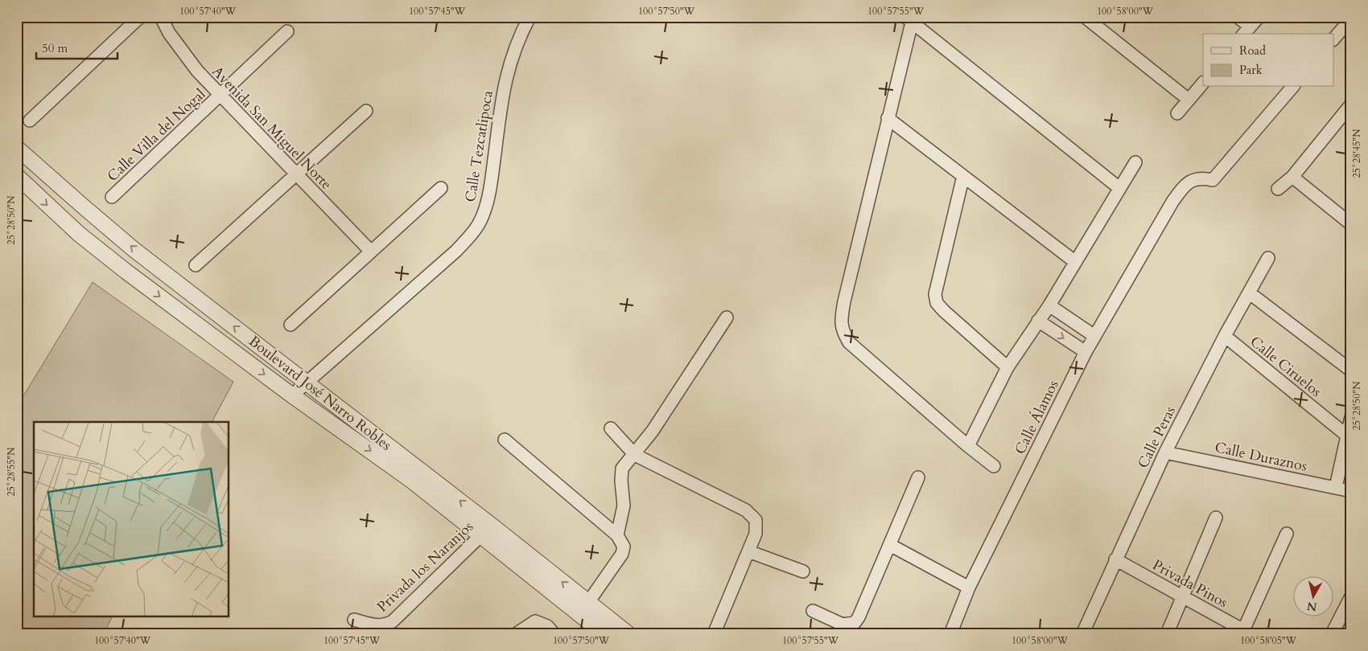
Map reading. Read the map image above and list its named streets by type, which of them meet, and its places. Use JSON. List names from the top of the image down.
{
  "streets": {
    "street": [
      "Avenida San Miguel Norte",
      "Calle Villa del Nogal",
      "Calle Tezcatlipoca",
      "Calle Ciruelos",
      "Boulevard José Narro Robles",
      "Calle Álamos",
      "Calle Peras",
      "Calle Duraznos",
      "Privada los Naranjos",
      "Privada Pinos"
    ]
  },
  "crossings": [
    ["Avenida San Miguel Norte", "Calle Villa del Nogal"],
    ["Calle Tezcatlipoca", "Boulevard José Narro Robles"],
    ["Calle Ciruelos", "Calle Peras"],
    ["Boulevard José Narro Robles", "Privada los Naranjos"],
    ["Calle Peras", "Calle Duraznos"],
    ["Calle Peras", "Privada Pinos"]
  ],
  "legend": ["Road", "Park"],
  "scale_bar": "50 m",
  "north": "bottom",
  "coordinates": [
    "100°57'40\"W",
    "100°57'45\"W",
    "100°57'50\"W",
    "100°57'55\"W",
    "100°58'00\"W",
    "25°28'45\"N",
    "25°28'50\"N",
    "25°28'55\"N",
    "100°58'05\"W"
  ]
}
